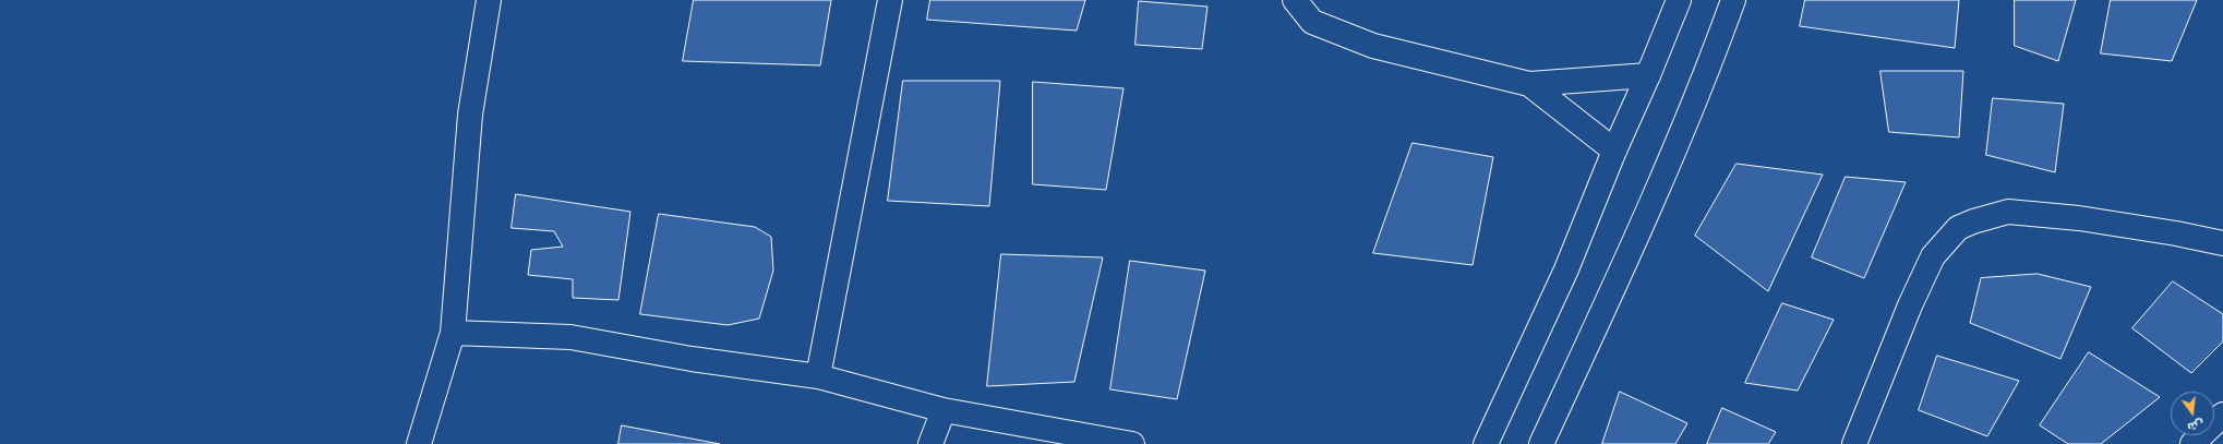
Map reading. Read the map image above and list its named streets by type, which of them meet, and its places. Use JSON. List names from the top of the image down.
{
  "north": "bottom"
}
